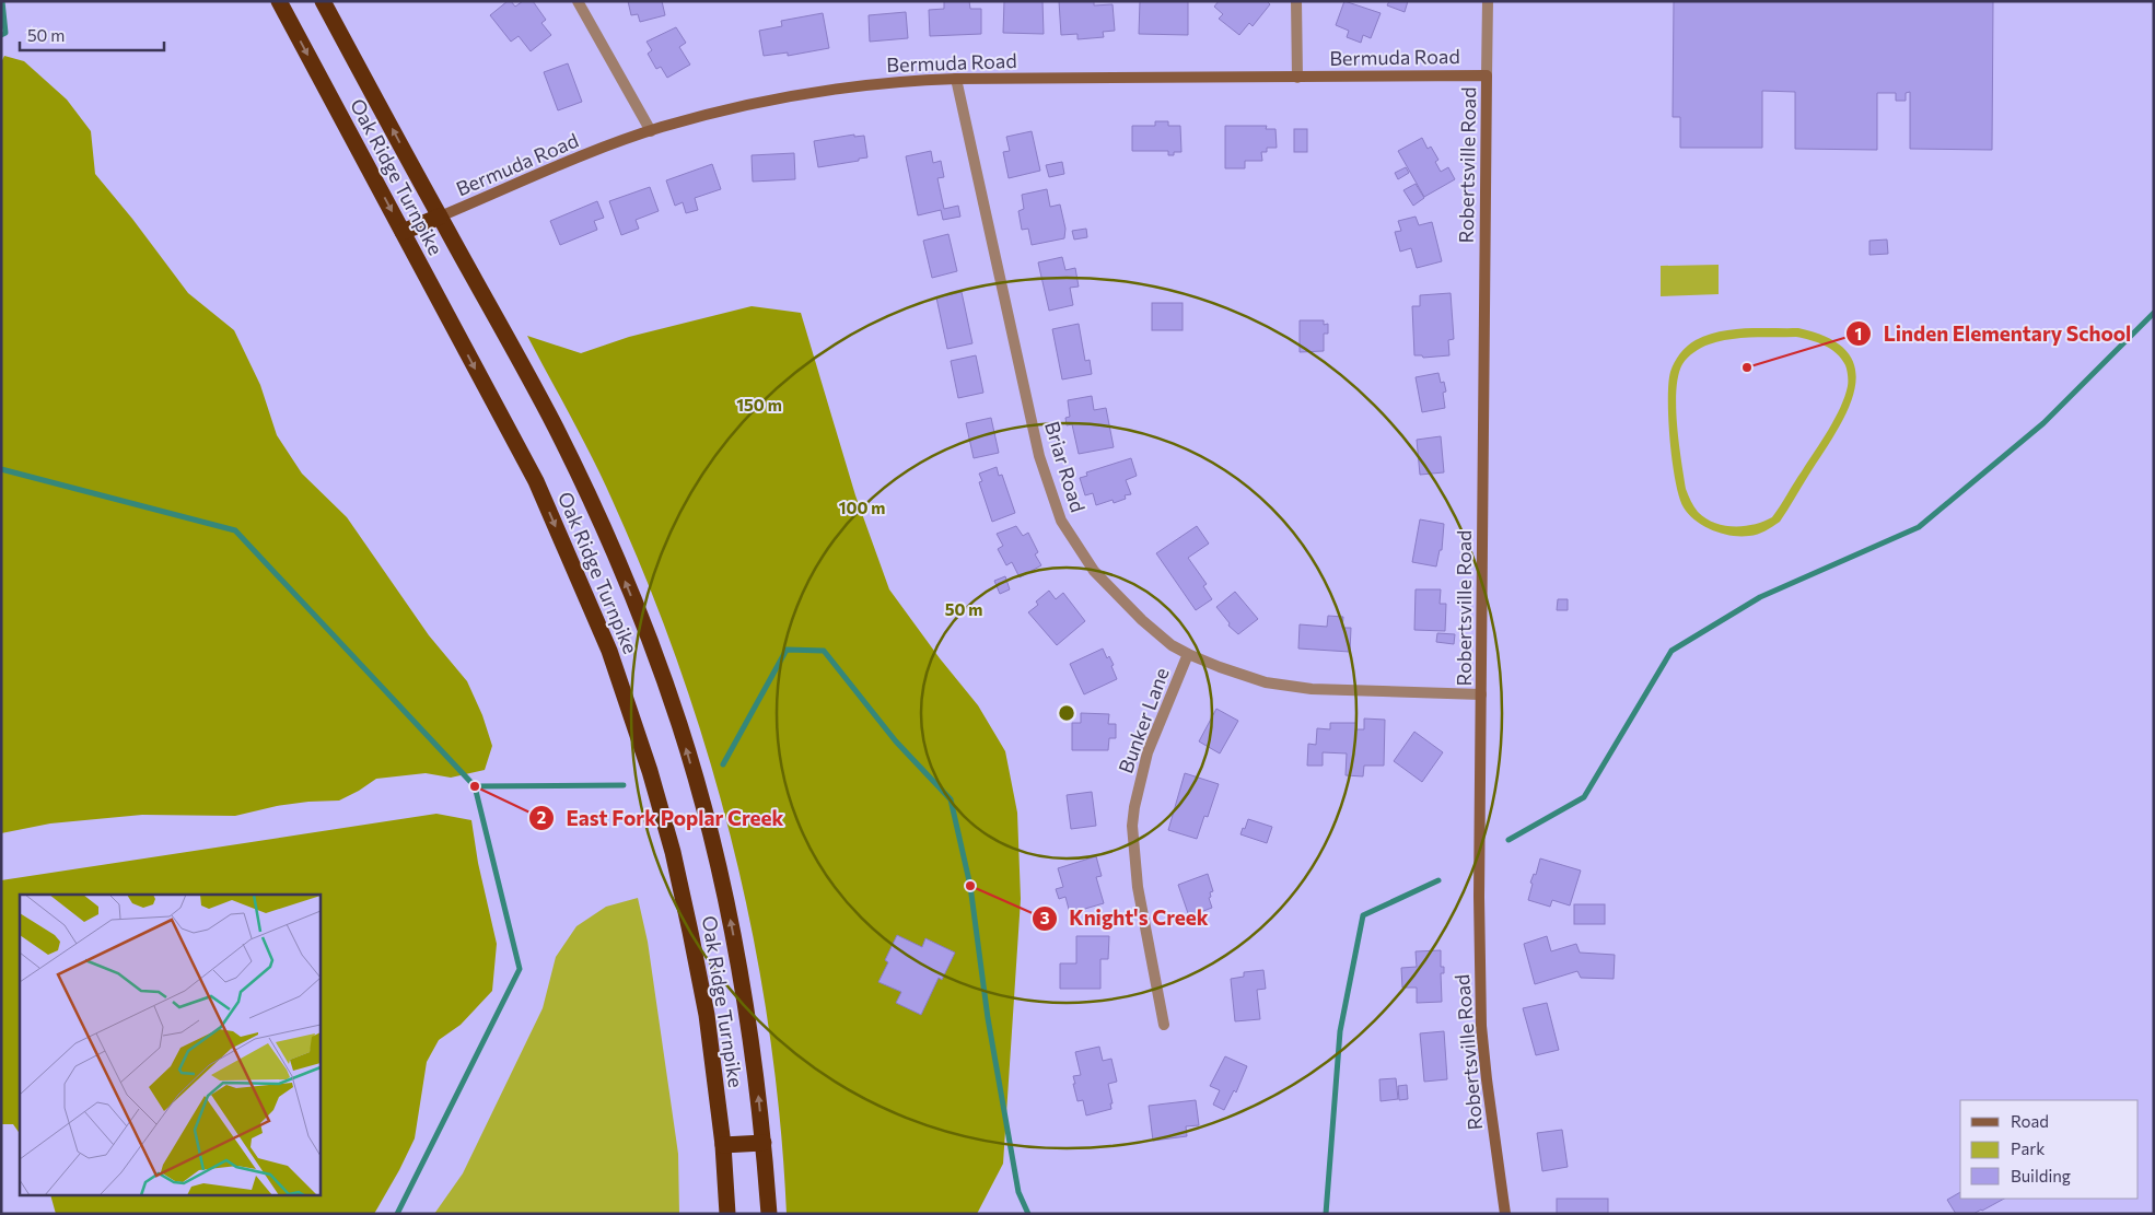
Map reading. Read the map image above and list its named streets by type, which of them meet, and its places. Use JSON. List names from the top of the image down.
{
  "streets": {
    "highway": ["Oak Ridge Turnpike"],
    "street": [
      "Bermuda Road",
      "Robertsville Road",
      "Briar Road",
      "Bunker Lane"
    ]
  },
  "crossings": [
    ["Bermuda Road", "Robertsville Road"],
    ["Bermuda Road", "Oak Ridge Turnpike"],
    ["Bermuda Road", "Briar Road"],
    ["Robertsville Road", "Briar Road"],
    ["Briar Road", "Bunker Lane"]
  ],
  "places": ["Linden Elementary School", "East Fork Poplar Creek", "Knight's Creek"],
  "legend": ["Road", "Park", "Building"],
  "scale_bar": "50 m",
  "rings": ["150 m", "100 m", "50 m"]
}
